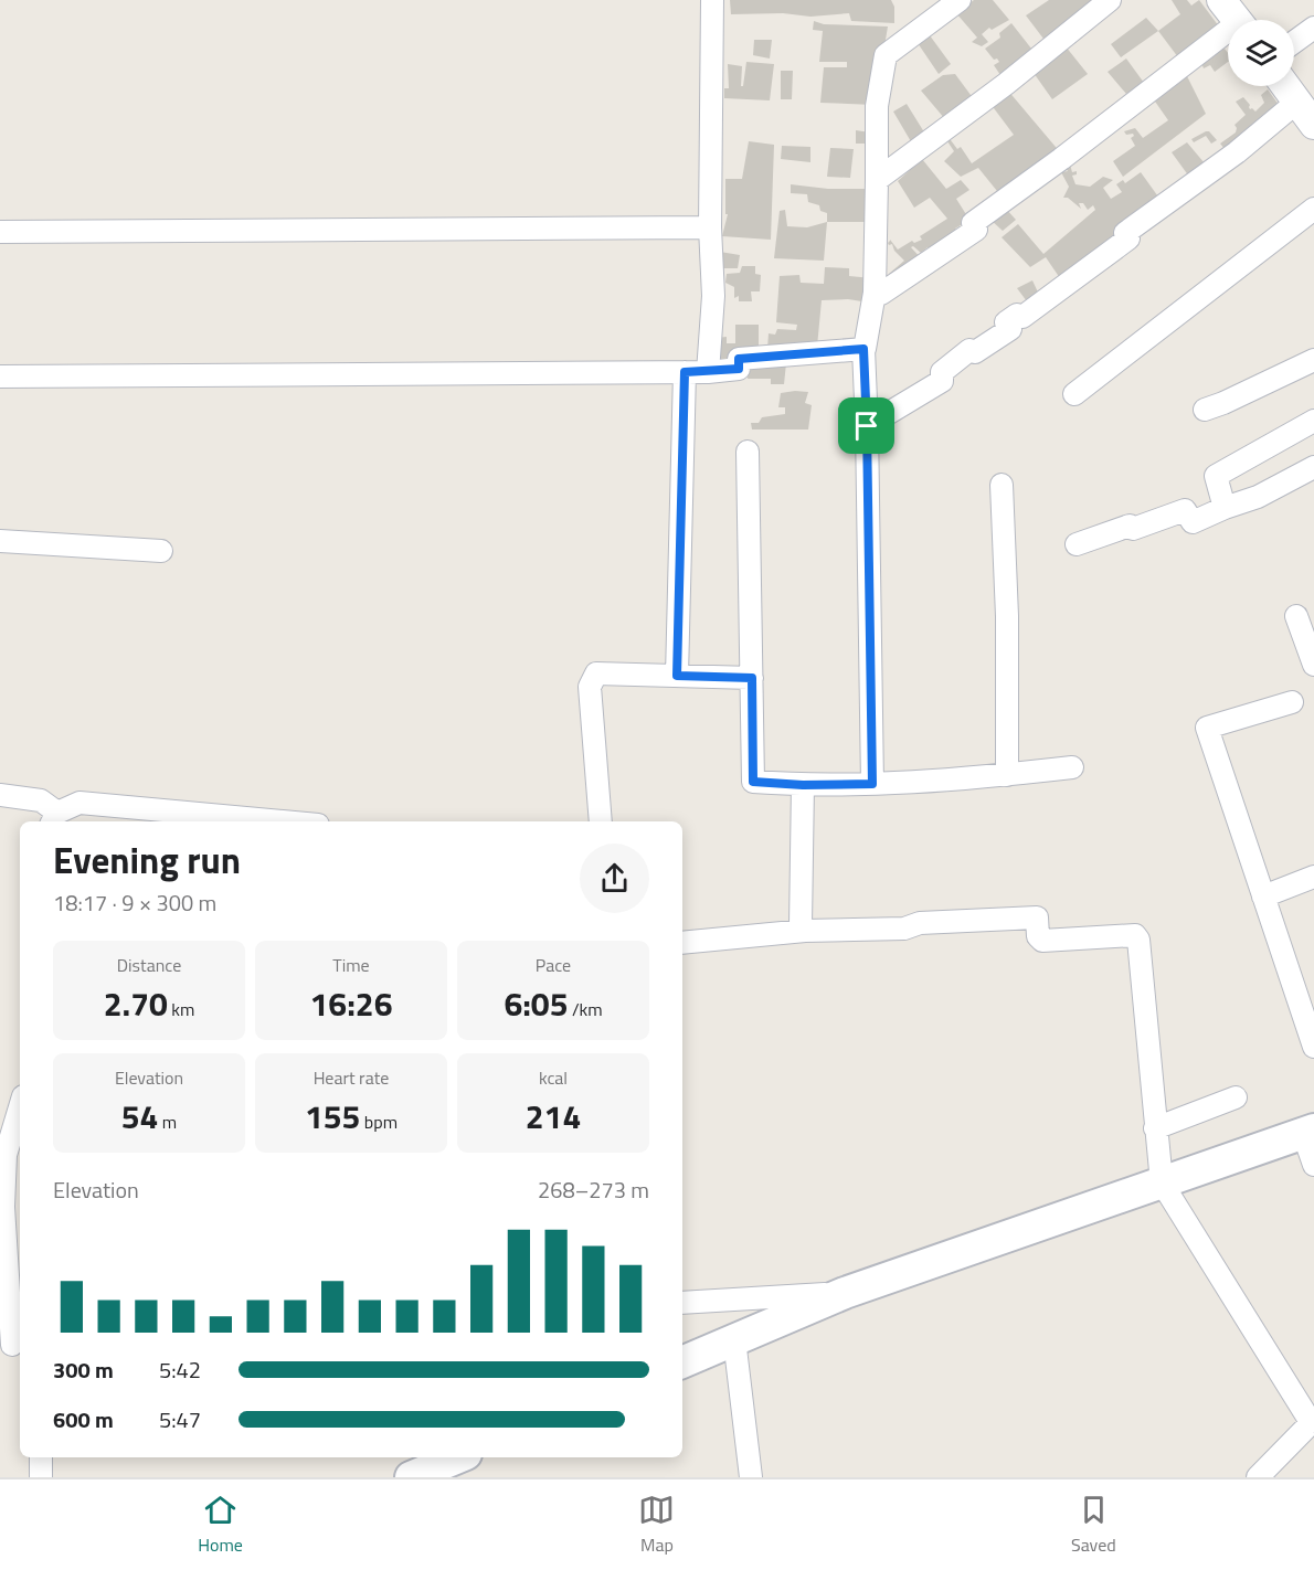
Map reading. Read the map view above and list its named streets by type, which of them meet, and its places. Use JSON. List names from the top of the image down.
{
  "page": {
    "heading": ["Evening run", "18:17 · 9 × 300 m"],
    "stats": [
      ["Distance", "2.70 km"],
      ["Time", "16:26"],
      ["Pace", "6:05 /km"],
      ["Elevation", "54 m"],
      ["Heart rate", "155 bpm"],
      ["kcal", "214"]
    ],
    "chart": ["Elevation", "268–273 m"],
    "list": [
      {
        "name": "300 m",
        "note": "5:42"
      },
      {
        "name": "600 m",
        "note": "5:47"
      }
    ],
    "tabs": ["Home", "Map", "Saved"]
  }
}
